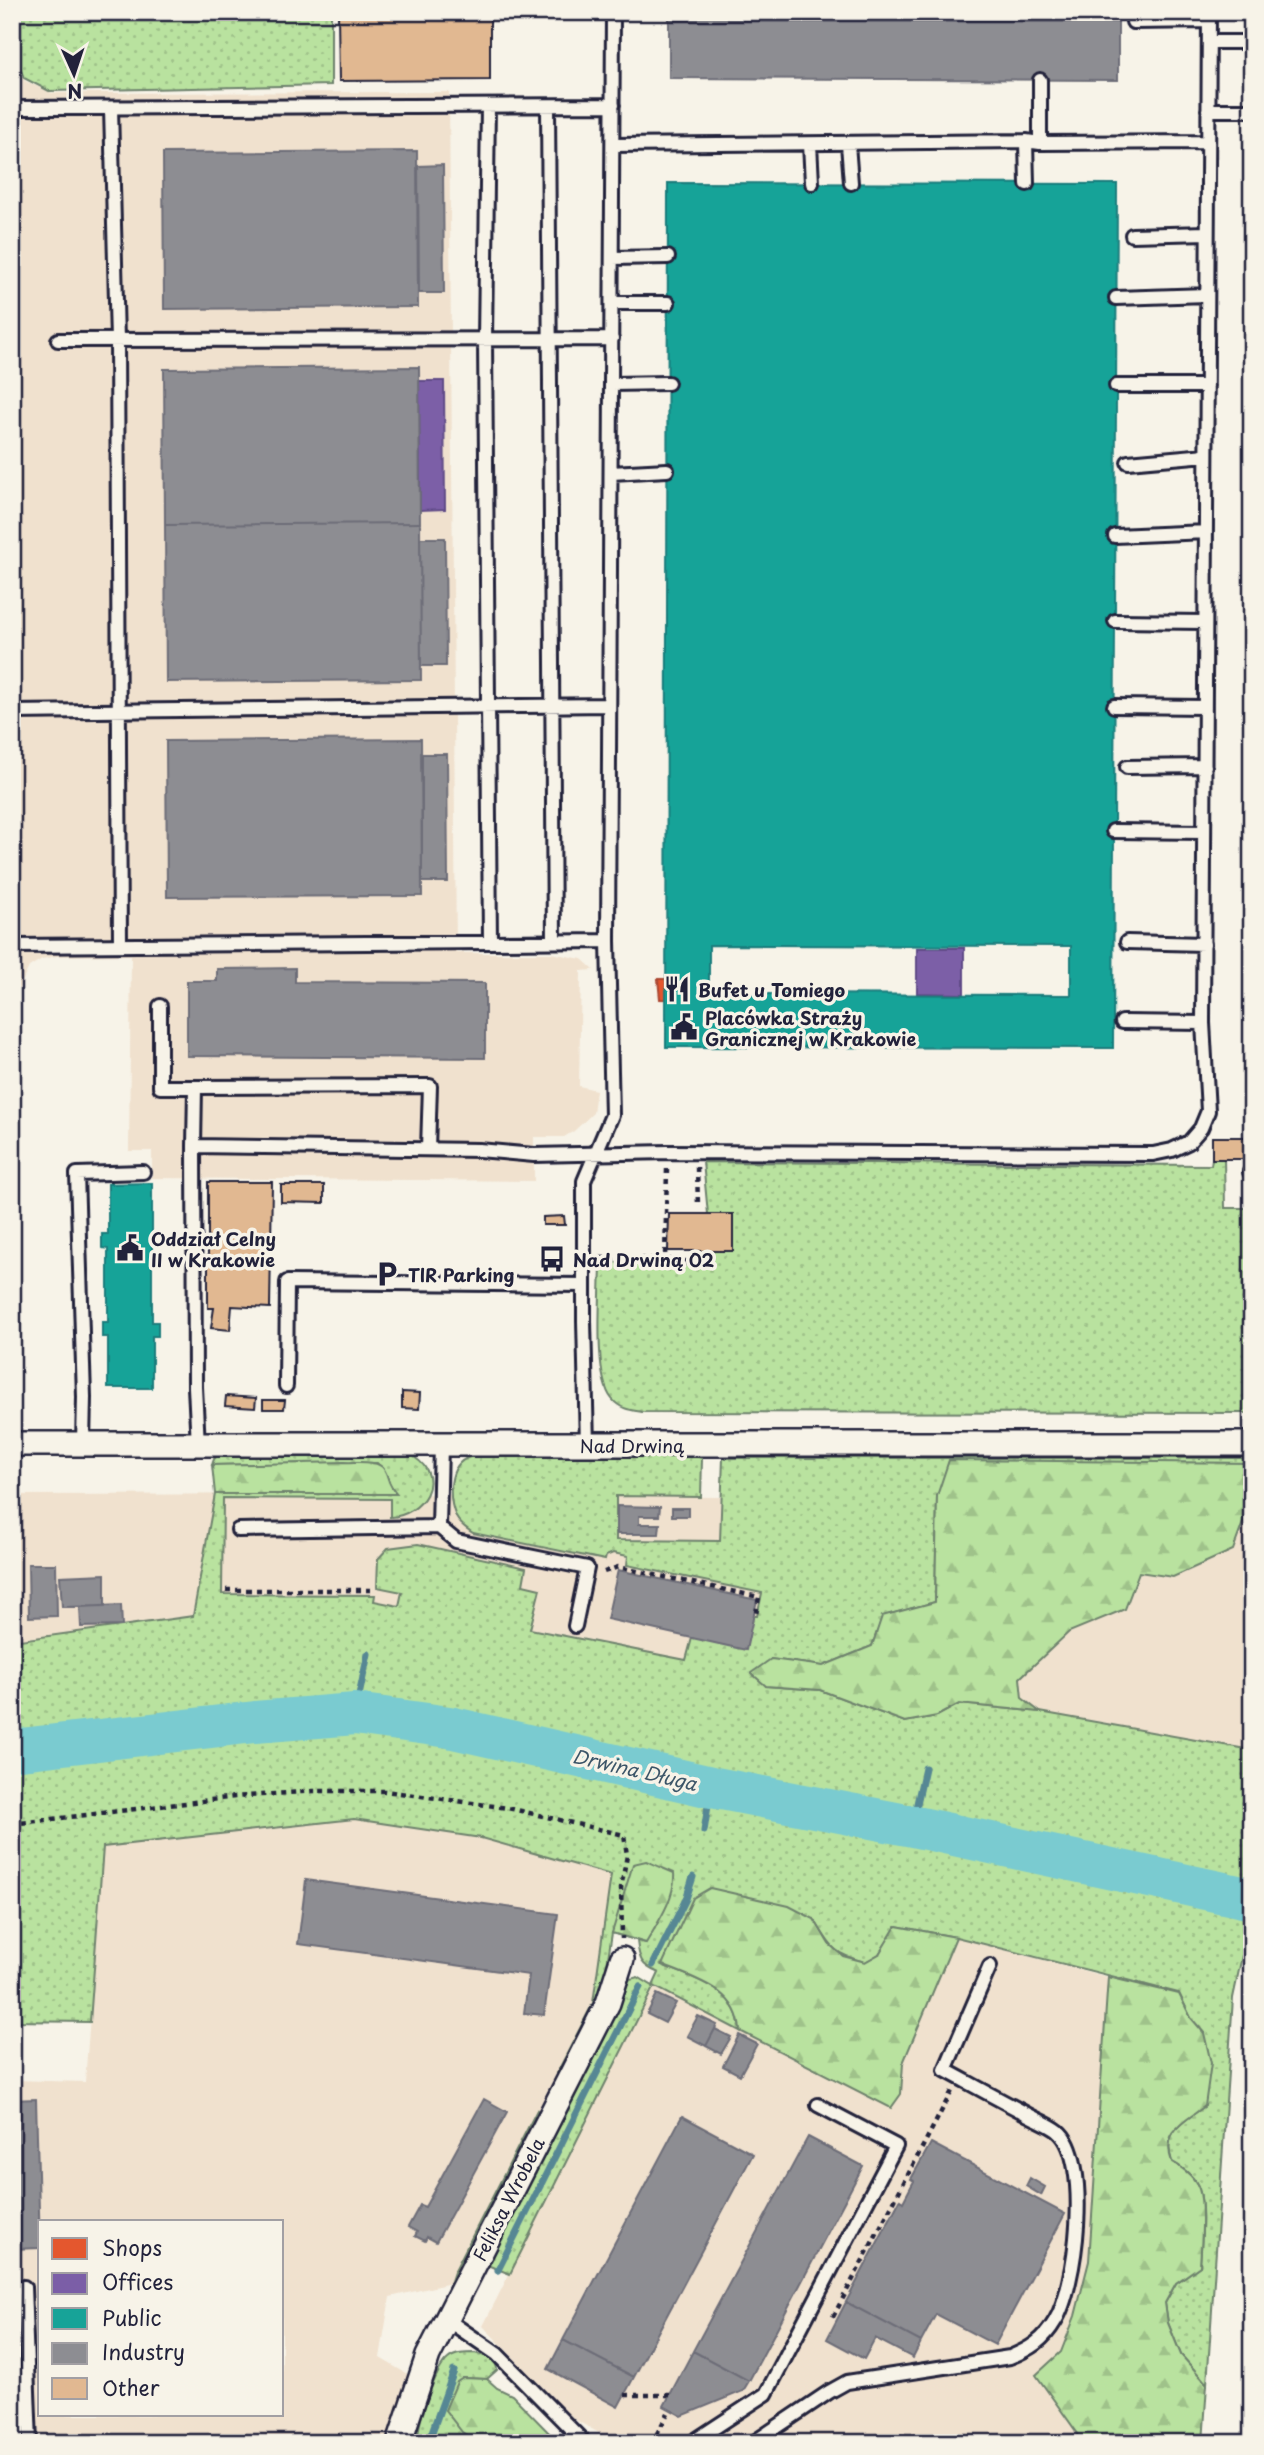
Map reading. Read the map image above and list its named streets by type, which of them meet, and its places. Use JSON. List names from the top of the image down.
{
  "streets": {
    "street": ["Nad Drwiną", "Feliksa Wrobela"]
  },
  "water": ["Drwina Długa"],
  "places": {
    "restaurant": ["Bufet u Tomiego"],
    "public building": ["Placówka Straży Granicznej w Krakowie", "Oddział Celny II w Krakowie"],
    "bus stop": ["Nad Drwiną 02"],
    "parking": ["TIR Parking"]
  },
  "legend": [
    "Shops",
    "Offices",
    "Public",
    "Industry",
    "Other"
  ],
  "north": "bottom"
}
